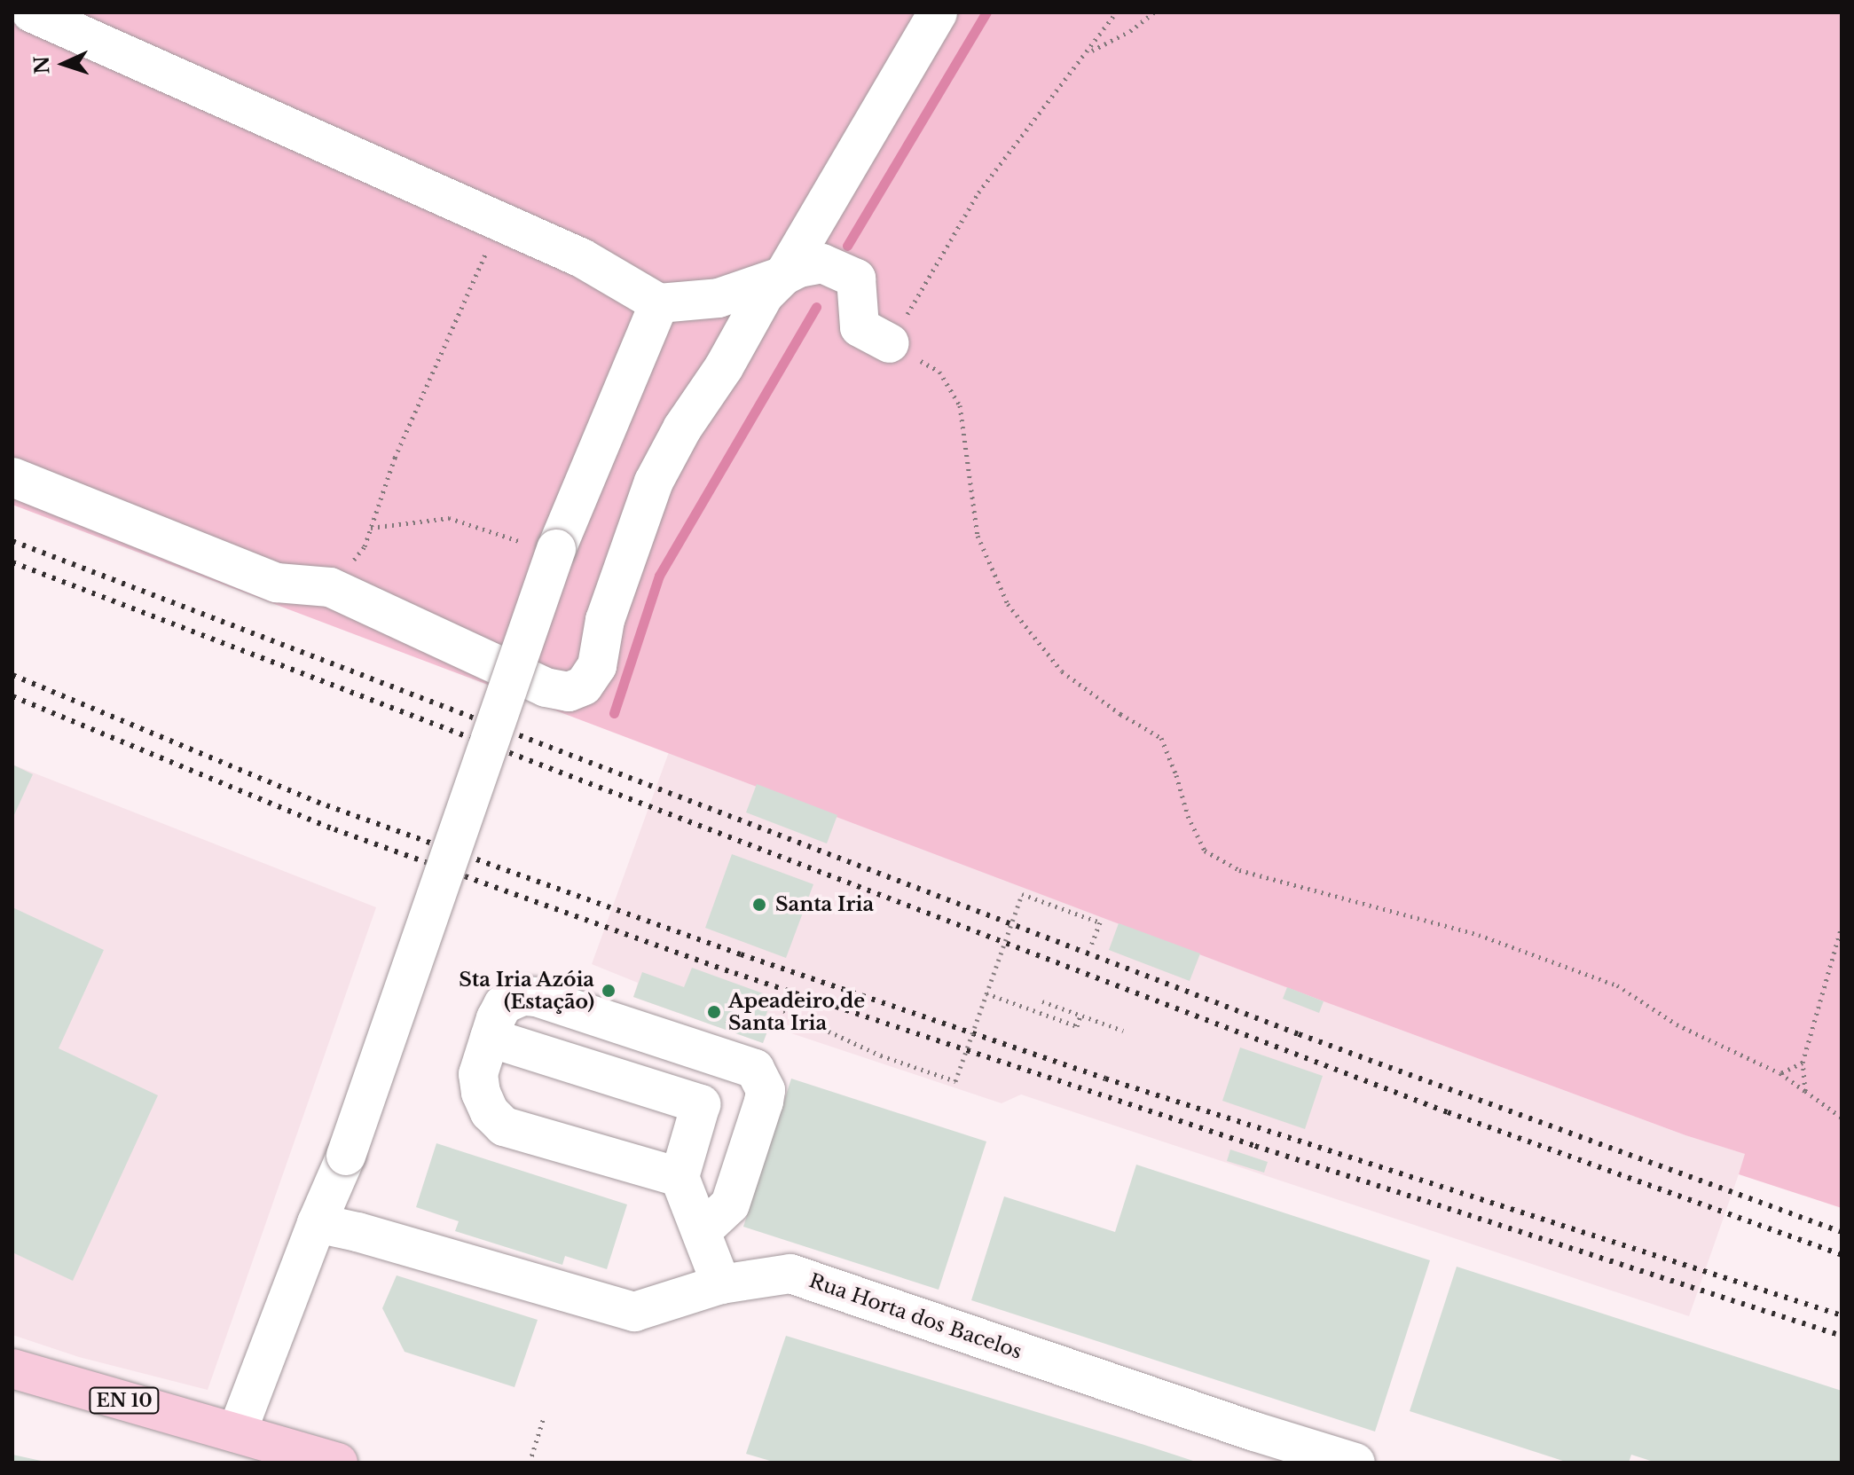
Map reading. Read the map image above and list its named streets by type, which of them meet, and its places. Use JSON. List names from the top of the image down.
{
  "streets": {
    "main road": ["EN 10"],
    "street": ["Rua Horta dos Bacelos"]
  },
  "places": ["Santa Iria", "Sta Iria Azóia (Estação)", "Apeadeiro de Santa Iria"],
  "north": "left"
}
